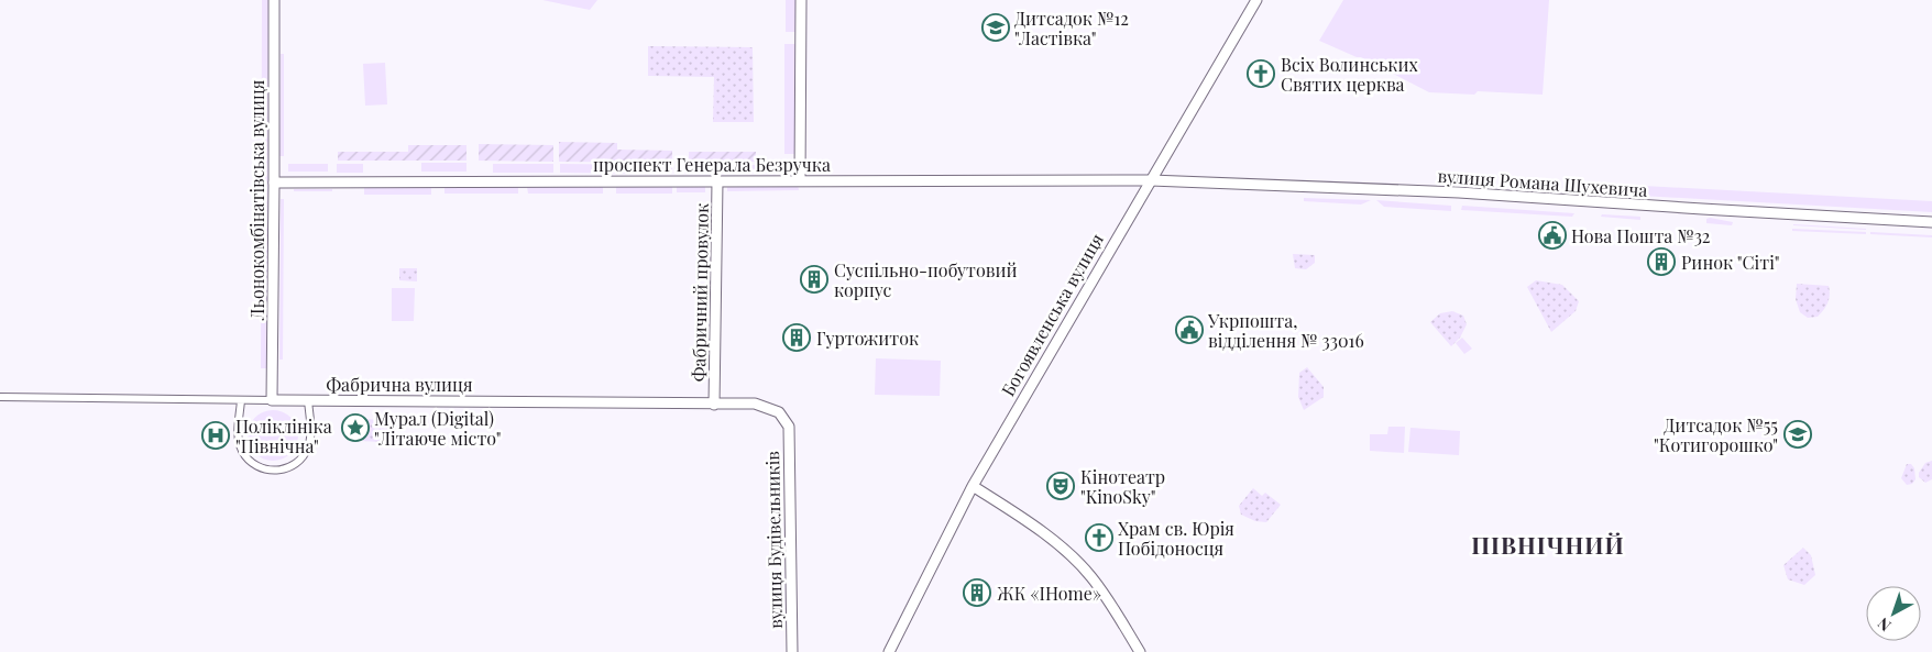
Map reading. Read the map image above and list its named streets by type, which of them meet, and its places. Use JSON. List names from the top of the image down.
{
  "streets": {
    "street": [
      "проспект Генерала Безручка",
      "вулиця Романа Шухевича",
      "Льонокомбінатівська вулиця",
      "Фабричний провулок",
      "Богоявленська вулиця",
      "Фабрична вулиця",
      "вулиця Будівельників"
    ]
  },
  "crossings": [
    ["проспект Генерала Безручка", "вулиця Романа Шухевича"],
    ["проспект Генерала Безручка", "Льонокомбінатівська вулиця"],
    ["проспект Генерала Безручка", "Фабричний провулок"],
    ["проспект Генерала Безручка", "Богоявленська вулиця"],
    ["вулиця Романа Шухевича", "Богоявленська вулиця"],
    ["Льонокомбінатівська вулиця", "Фабрична вулиця"],
    ["Фабричний провулок", "Фабрична вулиця"],
    ["Фабрична вулиця", "вулиця Будівельників"]
  ],
  "districts": ["ПІВНІЧНИЙ"],
  "places": {
    "school or university": ["Дитсадок №12 \"Ластівка\"", "Дитсадок №55 \"Котигорошко\""],
    "church": ["Всіх Волинських Святих церква", "Храм св. Юрія Побідоносця"],
    "public building": ["Нова Пошта №32", "Укрпошта, відділення № 33016"],
    "building": [
      "Ринок \"Сіті\"",
      "Суспільно-побутовий корпус",
      "Гуртожиток",
      "ЖК «IHome»"
    ],
    "place": ["Мурал (Digital) \"Літаюче місто\""],
    "hospital": ["Поліклініка \"Північна\""],
    "theatre": ["Кінотеатр \"KinoSky\""]
  },
  "north": "bottom left"
}
